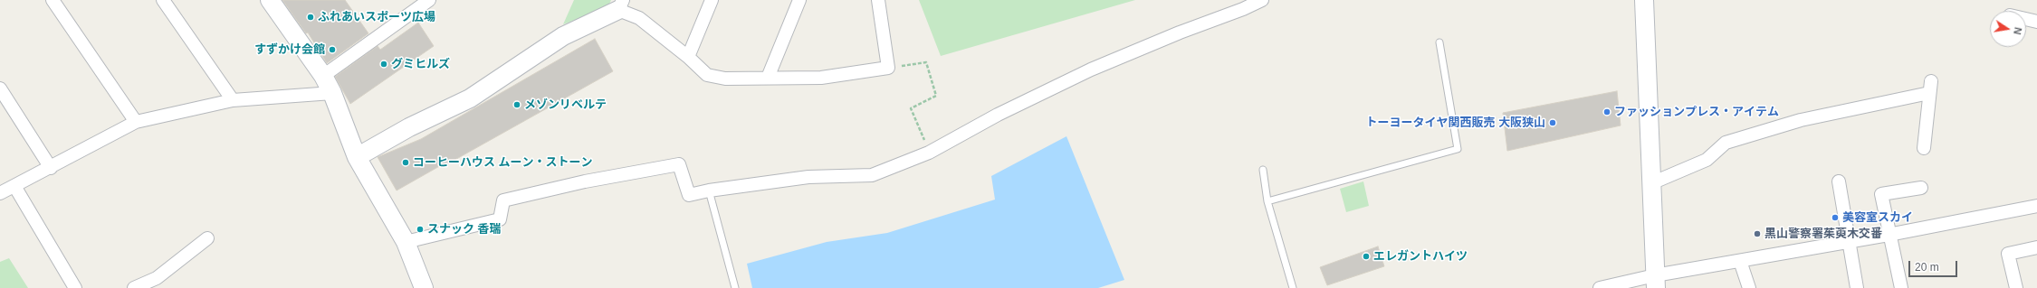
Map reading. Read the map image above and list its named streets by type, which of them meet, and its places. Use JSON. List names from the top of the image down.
{
  "places": [
    "ふれあいスポーツ広場",
    "すずかけ会館",
    "グミヒルズ",
    "メゾンリベルテ",
    "ファッションプレス・アイテム",
    "トーヨータイヤ関西販売 大阪狭山",
    "コーヒーハウス ムーン・ストーン",
    "美容室スカイ",
    "スナック 香瑞",
    "黒山警察署茱萸木交番",
    "エレガントハイツ"
  ],
  "scale_bar": "20 m",
  "north": "right"
}
